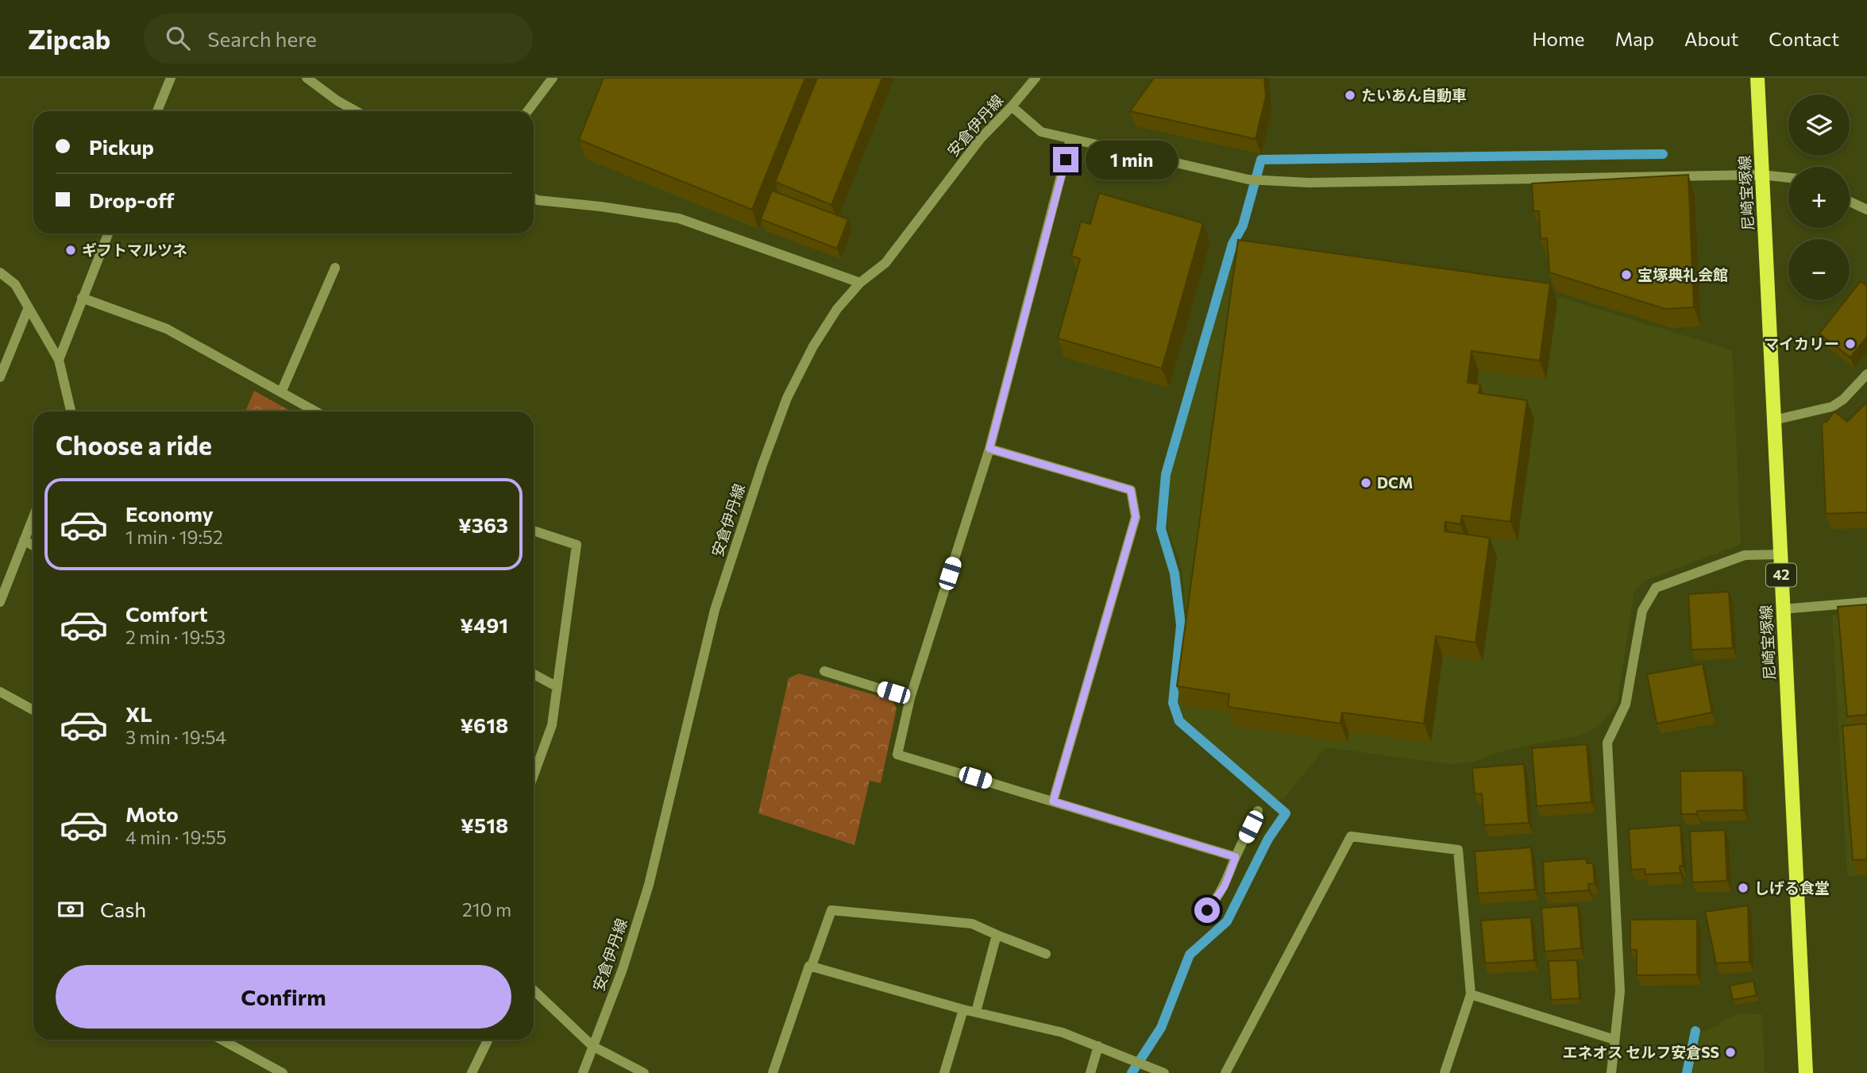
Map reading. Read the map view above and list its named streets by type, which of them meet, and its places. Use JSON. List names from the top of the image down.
{
  "streets": {
    "main road": ["尼崎宝塚線", "42"],
    "street": ["安倉伊丹線"]
  },
  "places": [
    "たいあん自動車",
    "ギフトマルツネ",
    "宝塚典礼会館",
    "マイカリー",
    "DCM",
    "しげる食堂",
    "エネオス セルフ安倉SS"
  ],
  "page": {
    "header": "Zipcab",
    "search": "Search here",
    "nav": [
      "Home",
      "Map",
      "About",
      "Contact"
    ],
    "map_buttons": ["+", "−"],
    "banner": ["Pickup", "Drop-off"],
    "bubble": "1 min",
    "heading": "Choose a ride",
    "list": [
      {
        "name": "Economy",
        "note": "1 min · 19:52",
        "value": "¥363"
      },
      {
        "name": "Comfort",
        "note": "2 min · 19:53",
        "value": "¥491"
      },
      {
        "name": "XL",
        "note": "3 min · 19:54",
        "value": "¥618"
      },
      {
        "name": "Moto",
        "note": "4 min · 19:55",
        "value": "¥518"
      }
    ],
    "pay": ["Cash", "210 m"],
    "buttons": "Confirm"
  }
}
